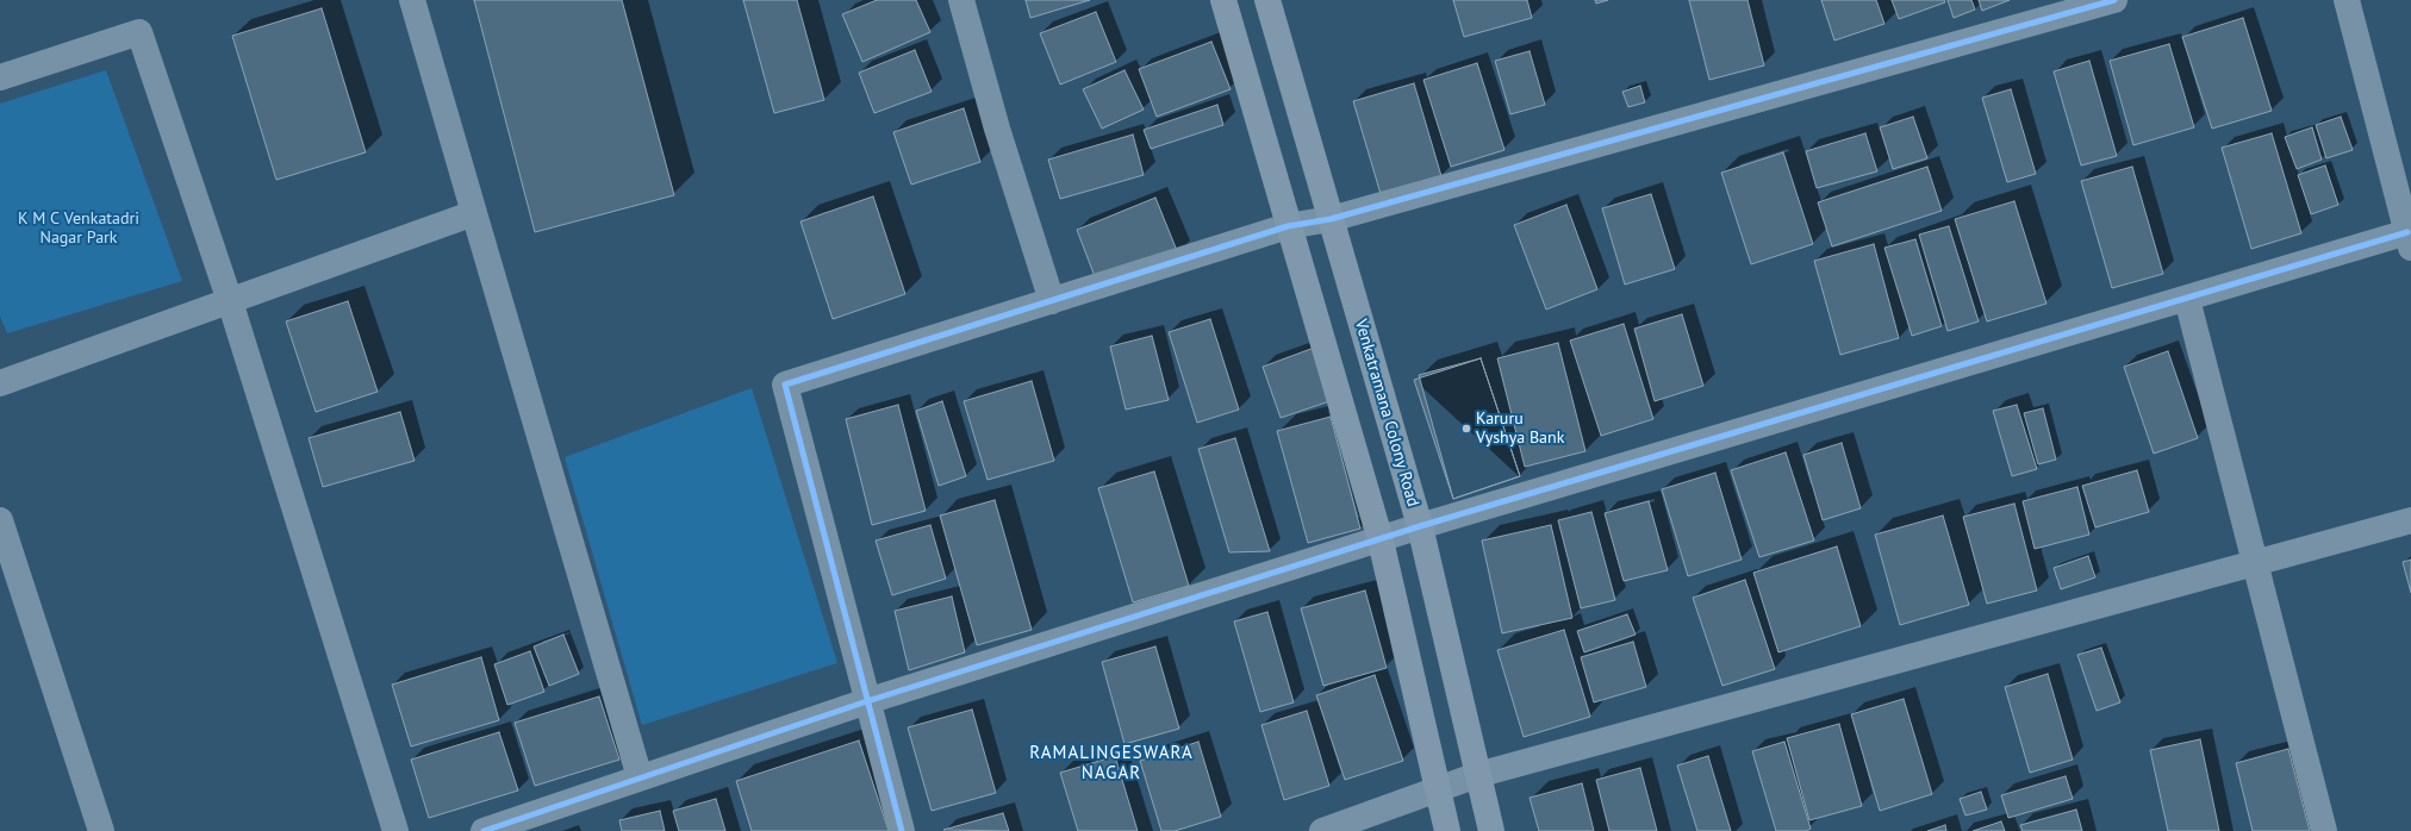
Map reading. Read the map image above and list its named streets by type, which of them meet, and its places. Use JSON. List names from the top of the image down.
{
  "streets": {
    "main road": ["Venkatramana Colony Road"]
  },
  "districts": ["RAMALINGESWARA NAGAR"],
  "parks": ["K M C Venkatadri Nagar Park"],
  "places": ["Karuru Vyshya Bank"]
}
